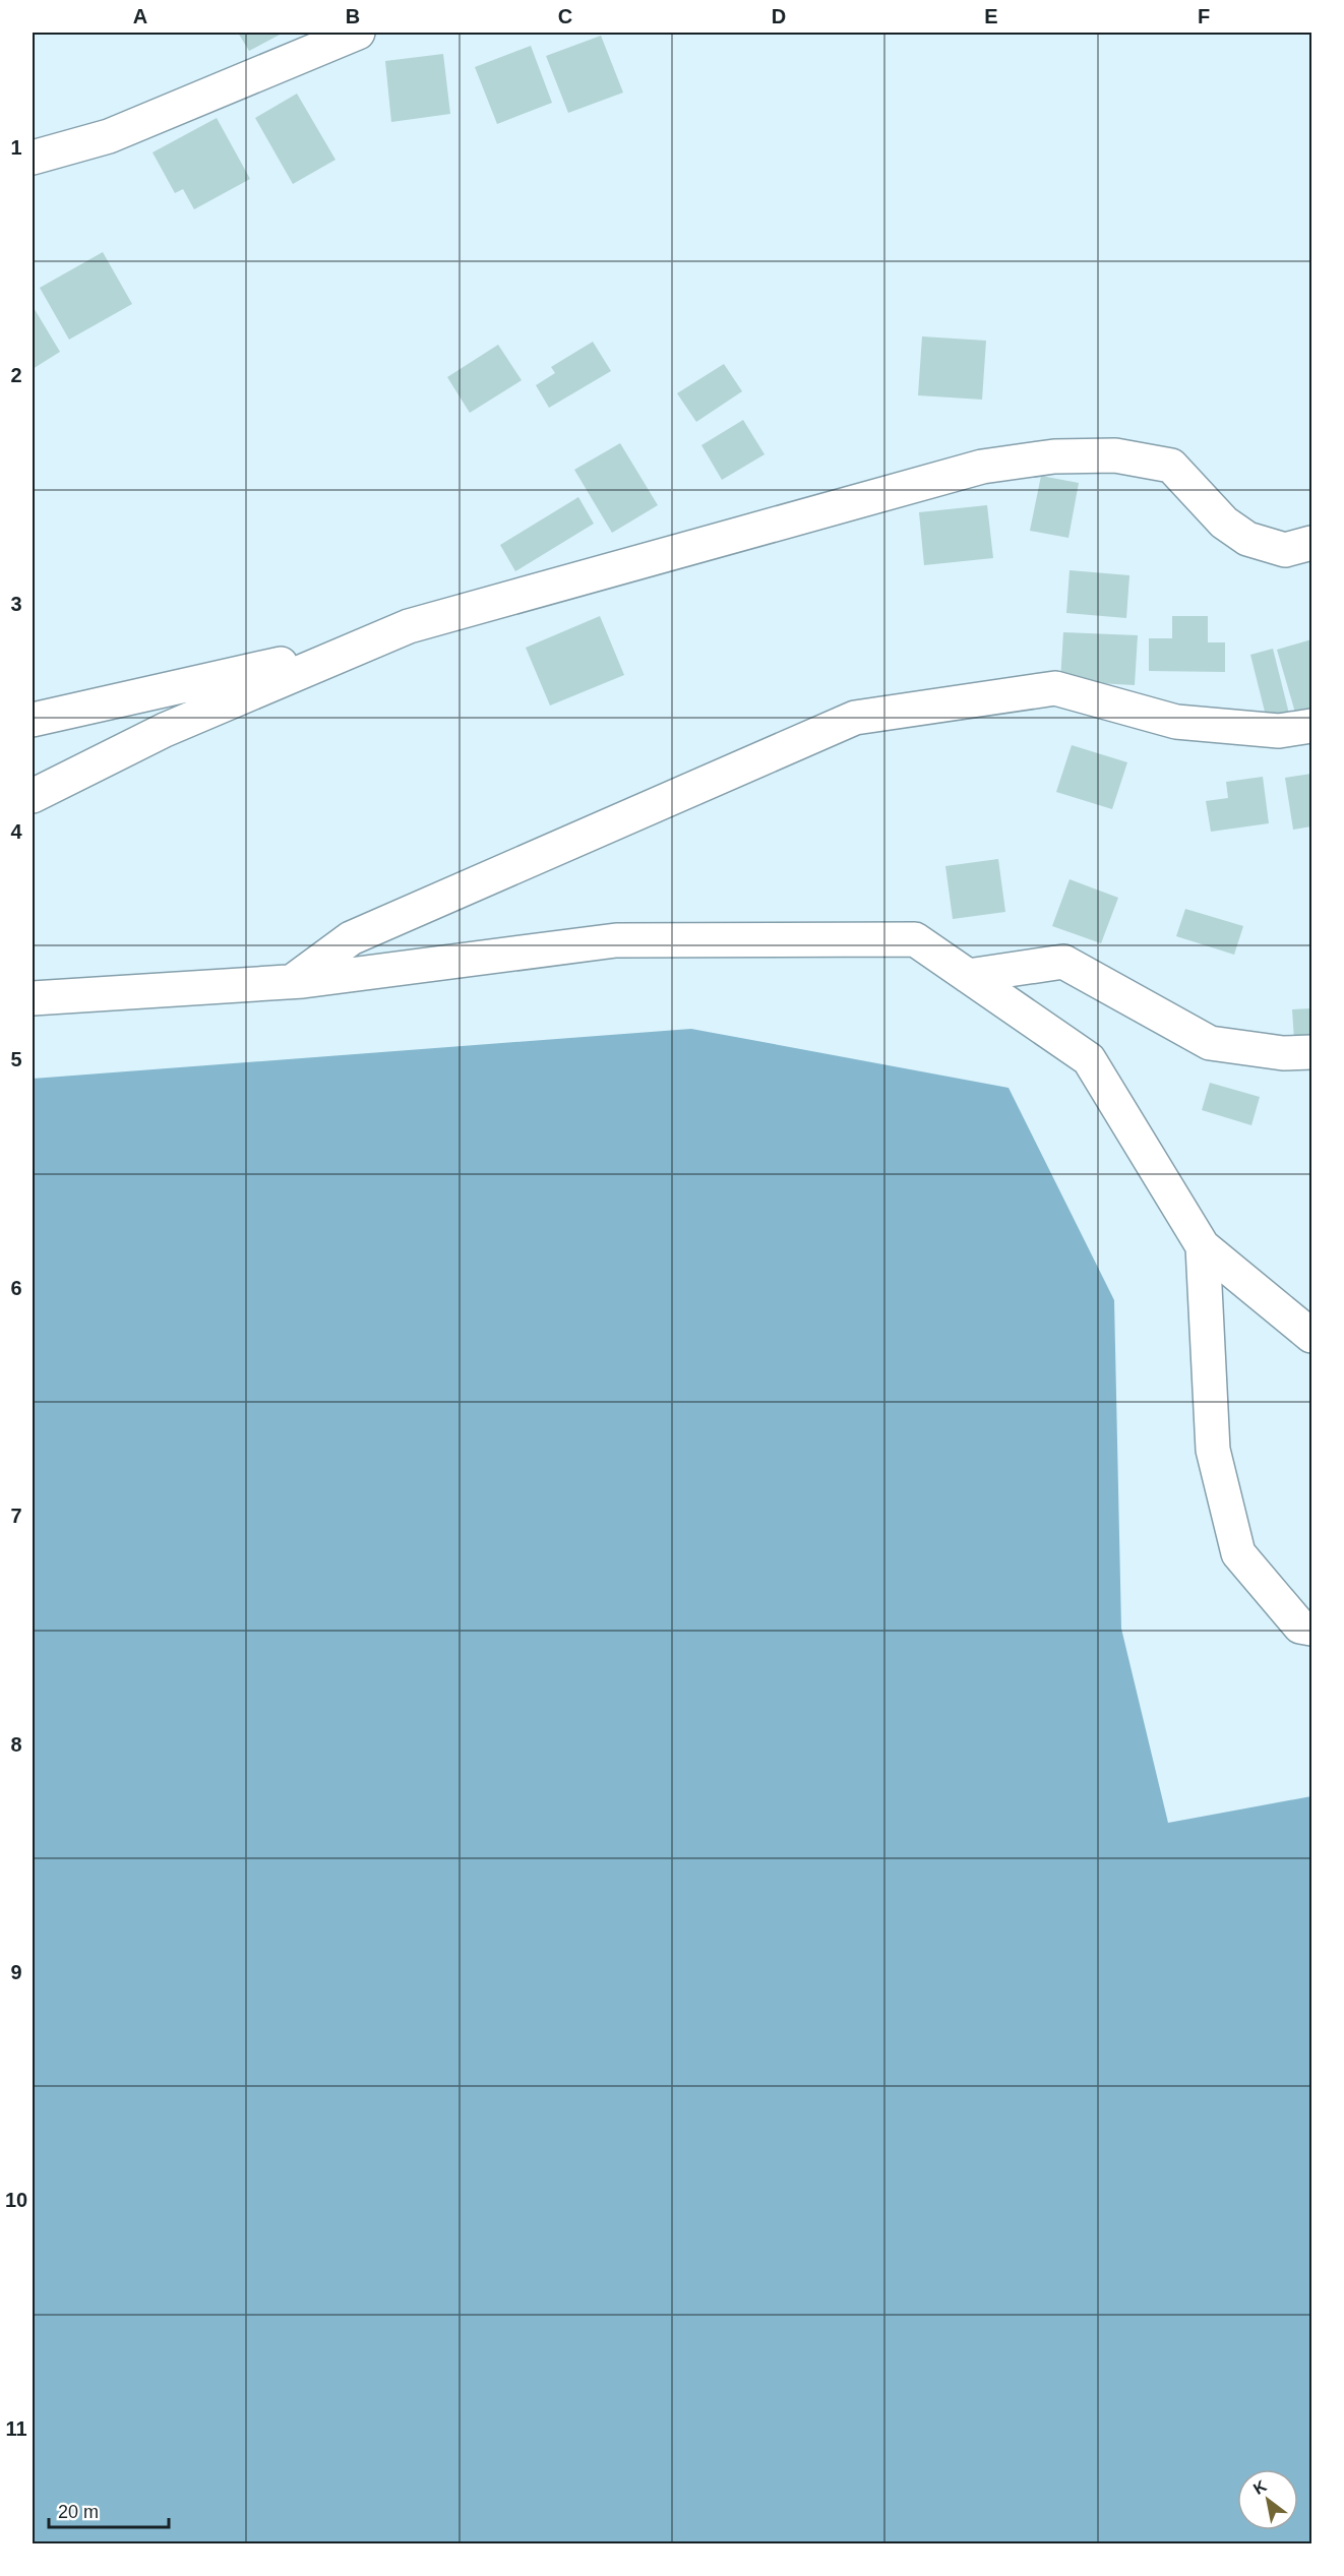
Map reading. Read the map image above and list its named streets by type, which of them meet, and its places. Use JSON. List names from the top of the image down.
{
  "scale_bar": "20 m",
  "north": "top left",
  "grid": {
    "columns": [
      "A",
      "B",
      "C",
      "D",
      "E",
      "F"
    ],
    "rows": [
      "1",
      "2",
      "3",
      "4",
      "5",
      "6",
      "7",
      "8",
      "9",
      "10",
      "11"
    ]
  }
}
